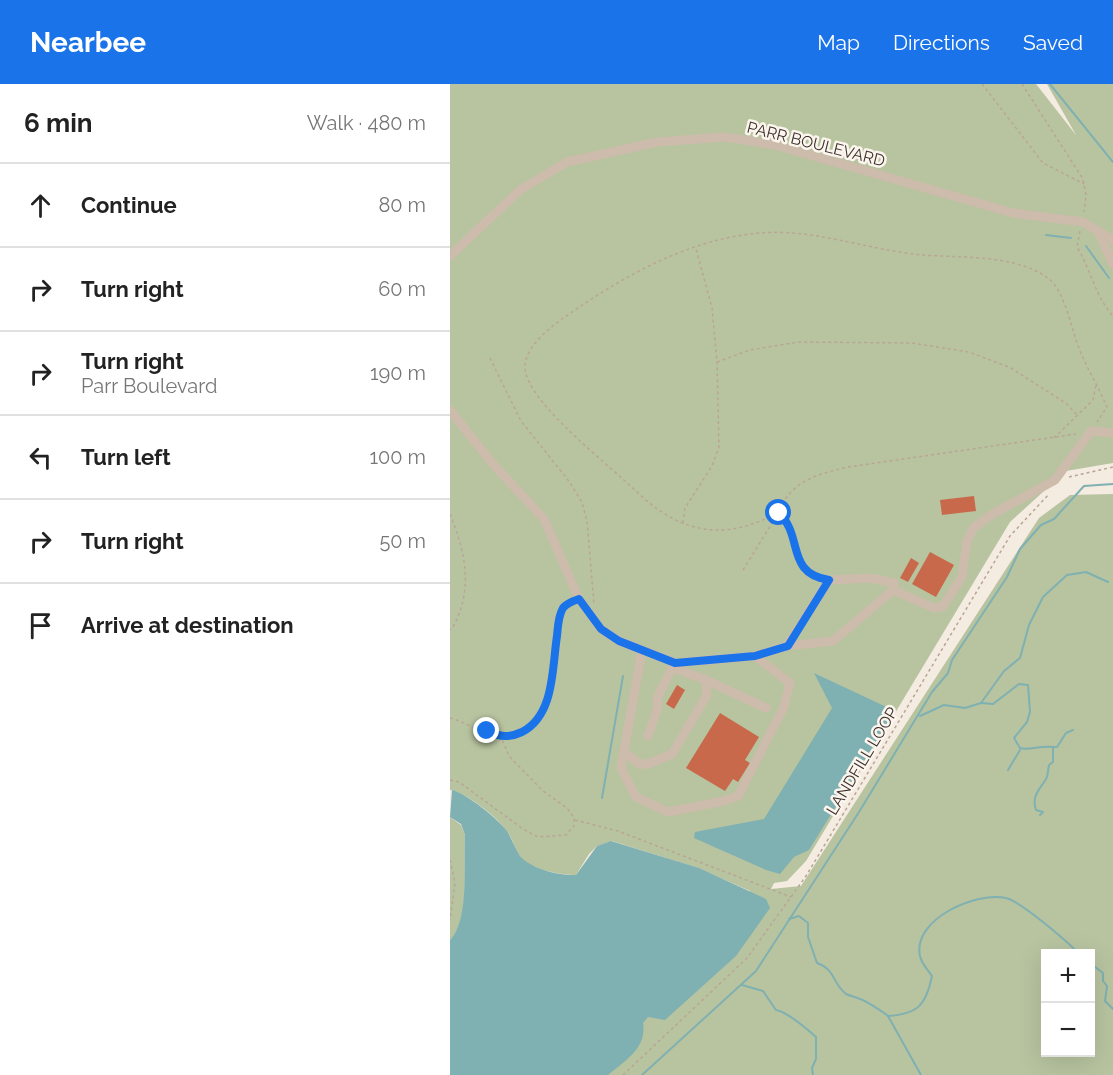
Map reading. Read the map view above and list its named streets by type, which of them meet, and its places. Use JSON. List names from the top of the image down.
{
  "streets": {
    "lane": ["PARR BOULEVARD"],
    "path": ["LANDFILL LOOP"]
  },
  "page": {
    "header": "Nearbee",
    "nav": ["Map", "Directions", "Saved"],
    "heading": ["6 min", "Walk · 480 m"],
    "list": [
      ["Continue", "80 m"],
      ["Turn right", "60 m"],
      ["Turn right", "Parr Boulevard", "190 m"],
      ["Turn left", "100 m"],
      ["Turn right", "50 m"],
      "Arrive at destination"
    ],
    "map_buttons": ["+", "−"]
  }
}
